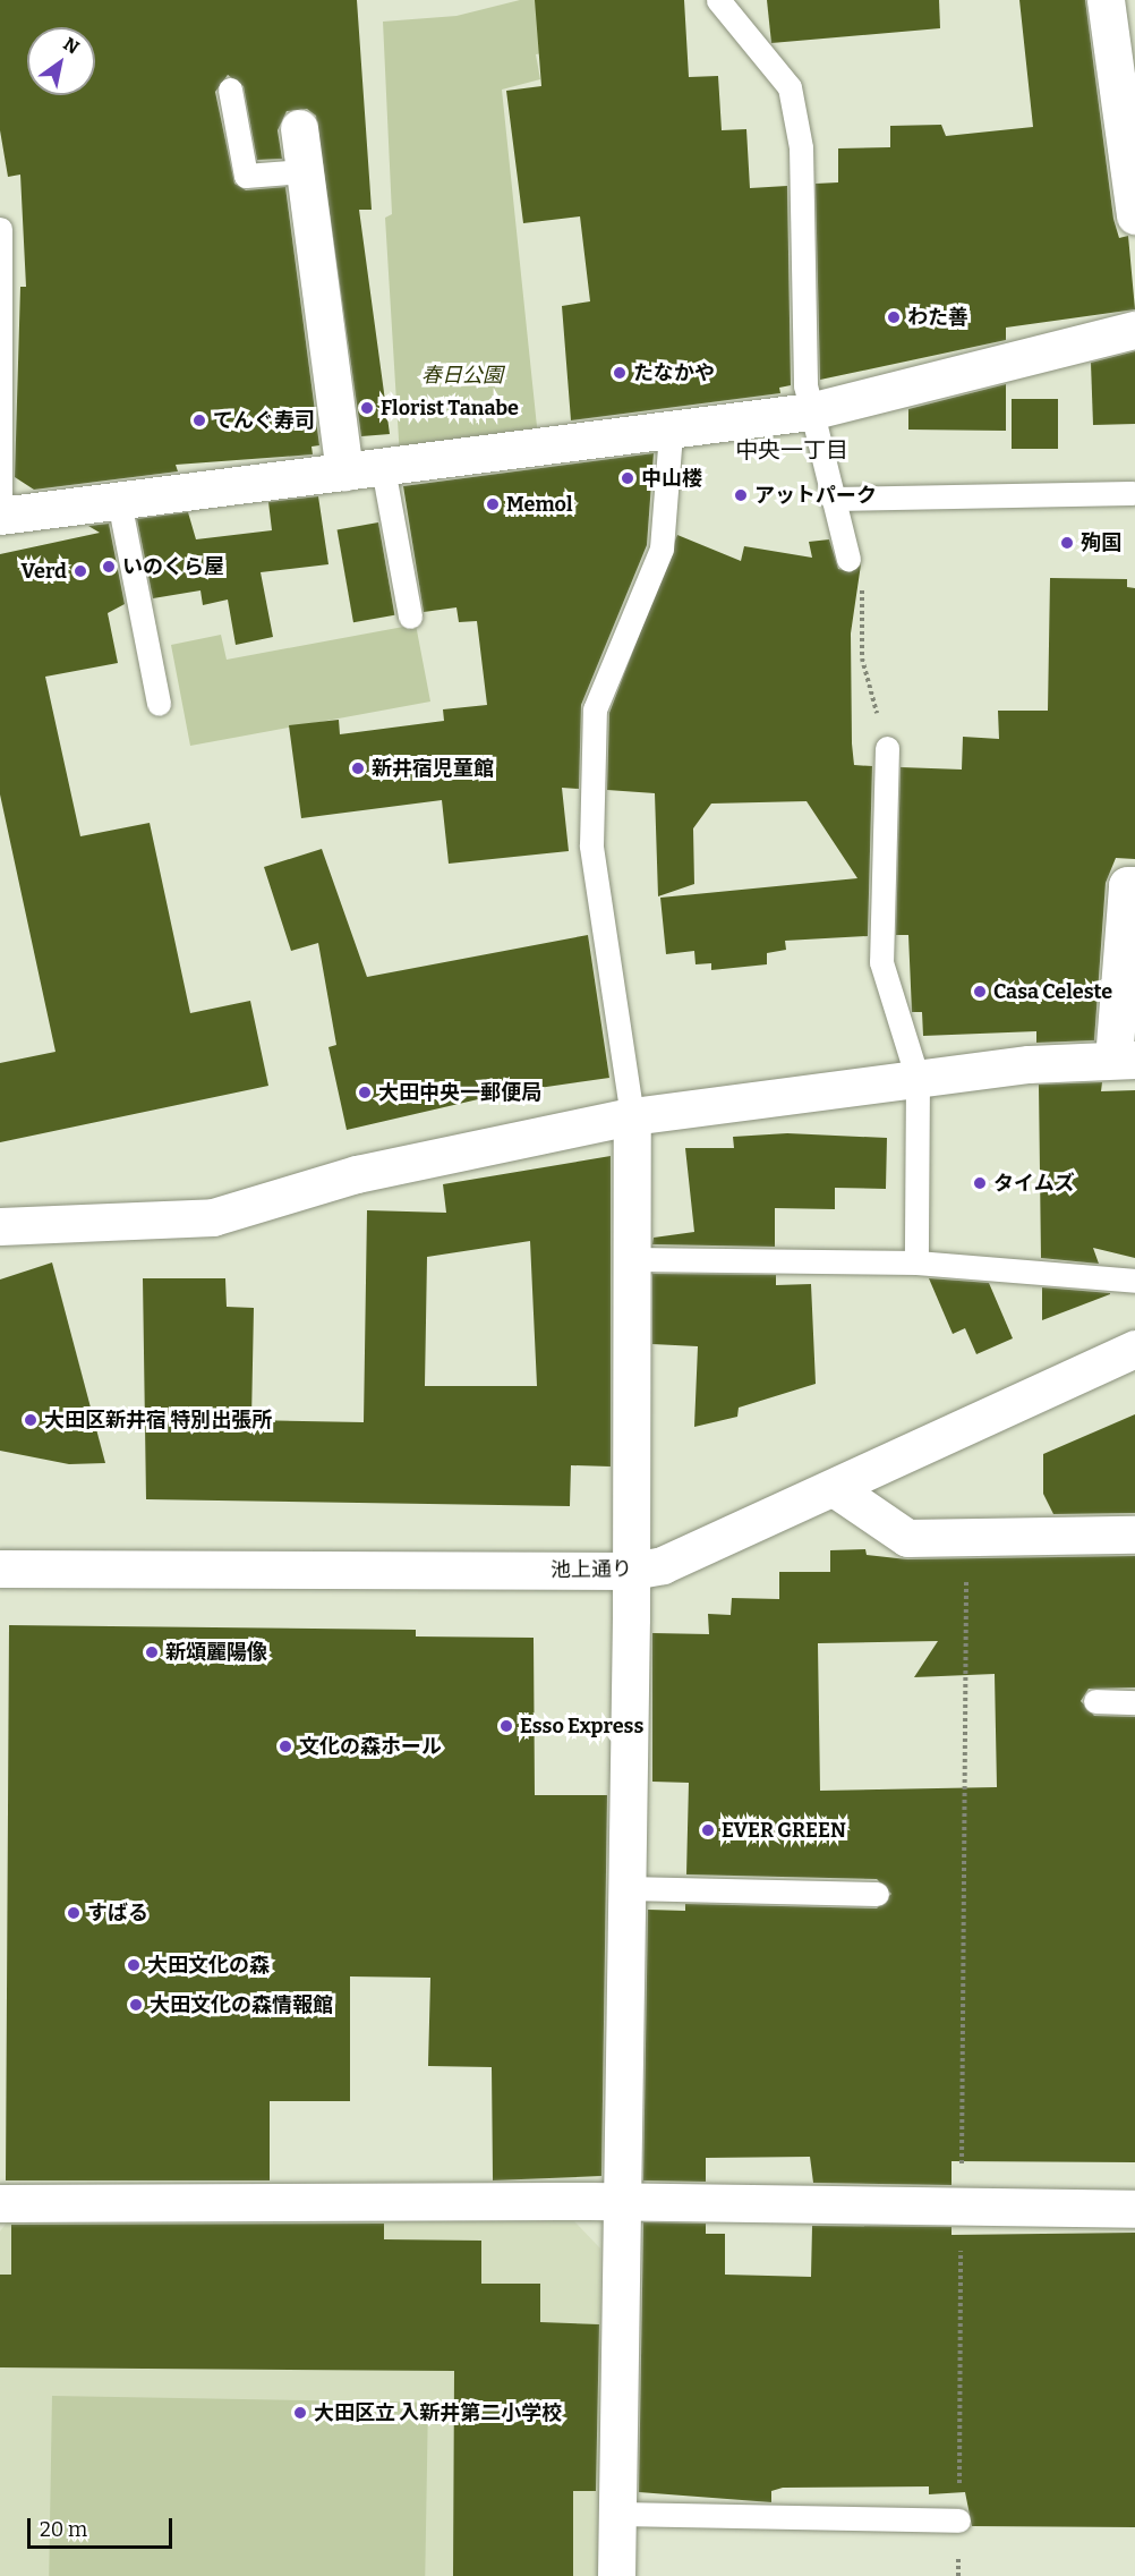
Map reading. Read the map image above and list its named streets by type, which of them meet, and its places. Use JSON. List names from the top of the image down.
{
  "streets": {
    "street": ["池上通り"]
  },
  "districts": ["中央一丁目"],
  "parks": ["春日公園"],
  "places": [
    "わた善",
    "たなかや",
    "Florist Tanabe",
    "てんぐ寿司",
    "中山楼",
    "アットパーク",
    "Memol",
    "殉国",
    "いのくら屋",
    "Verd",
    "新井宿児童館",
    "Casa Celeste",
    "大田中央一郵便局",
    "タイムズ",
    "大田区新井宿 特別出張所",
    "新頌麗陽像",
    "Esso Express",
    "文化の森ホール",
    "EVER GREEN",
    "すばる",
    "大田文化の森",
    "大田文化の森情報館",
    "大田区立 入新井第二小学校"
  ],
  "scale_bar": "20 m",
  "north": "top right"
}
